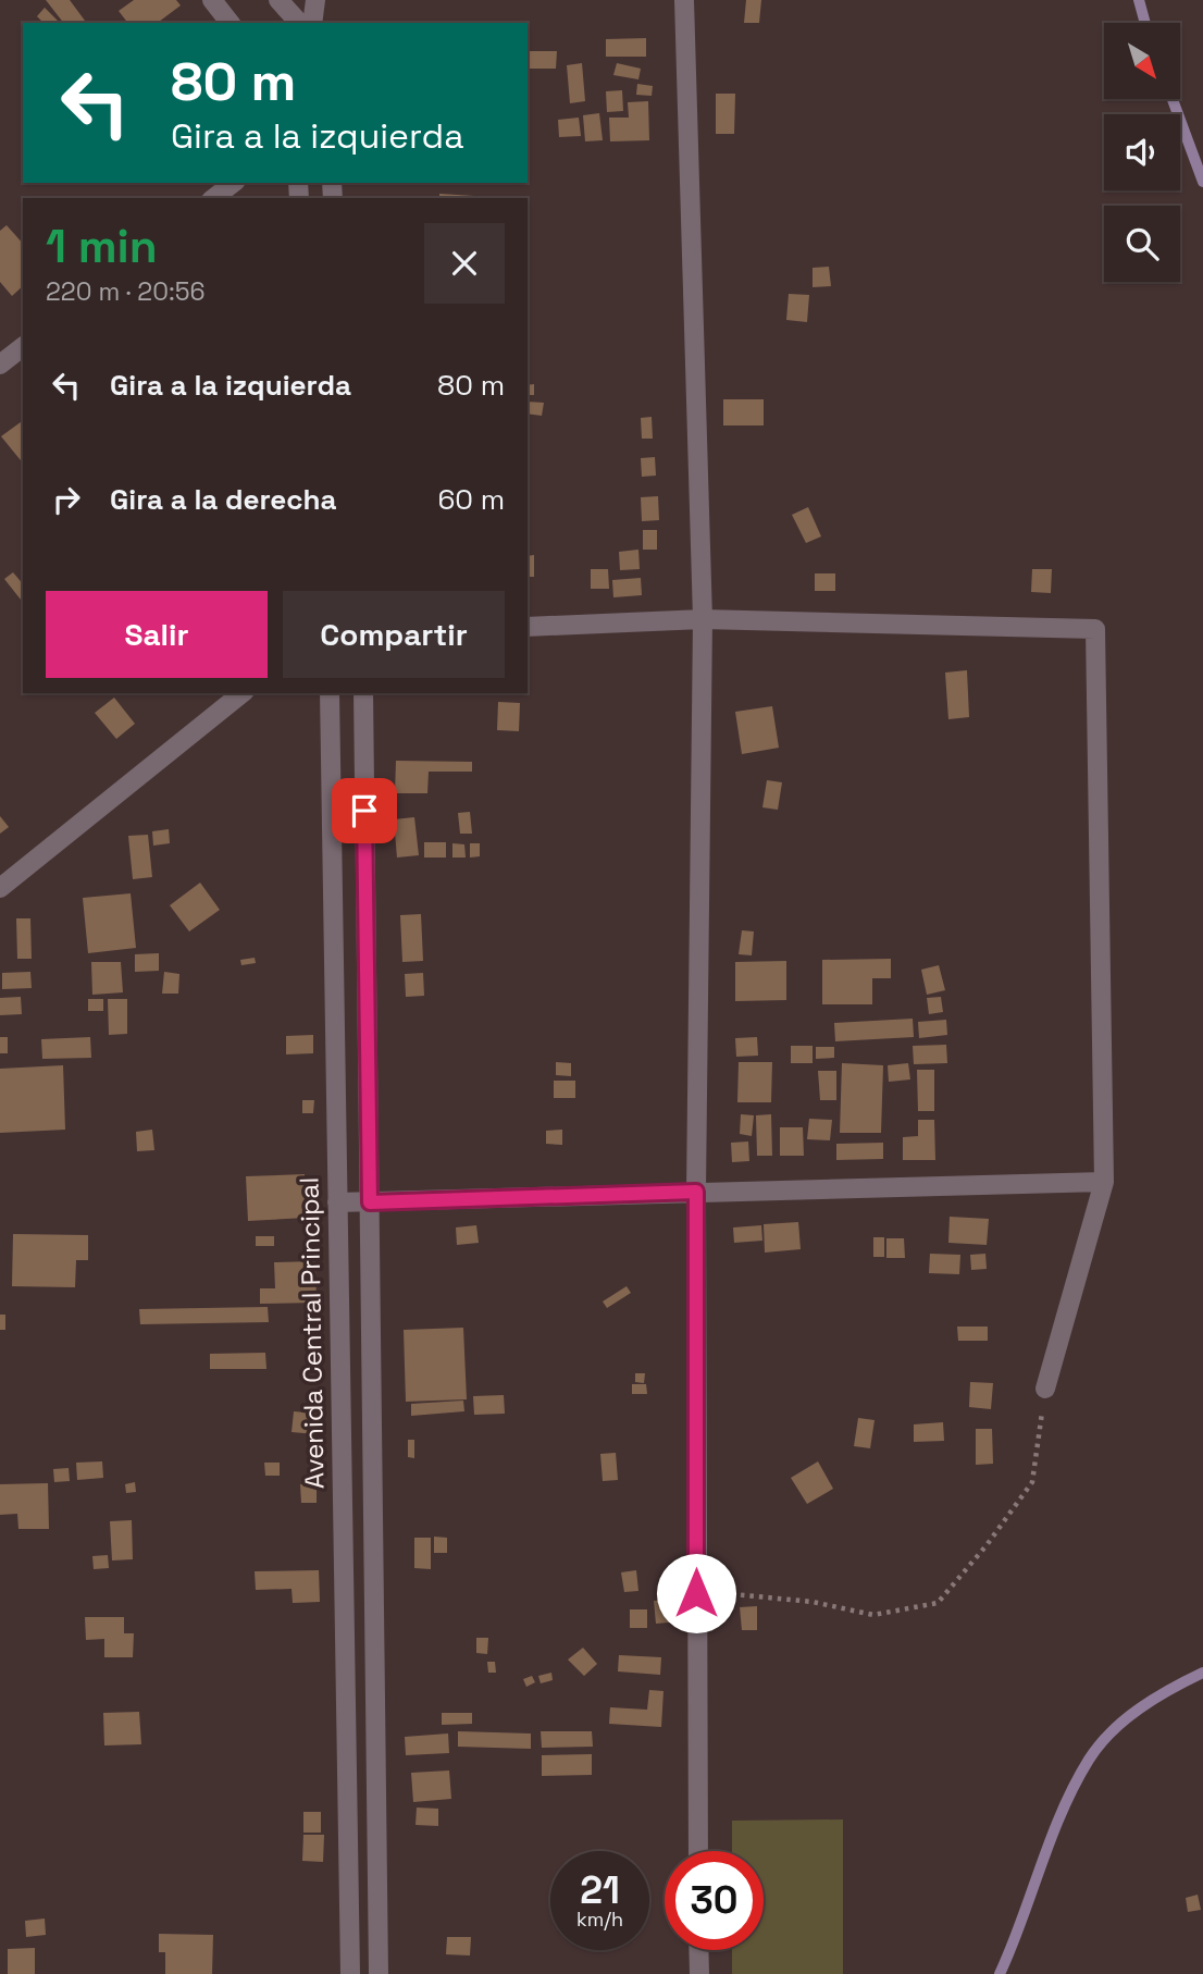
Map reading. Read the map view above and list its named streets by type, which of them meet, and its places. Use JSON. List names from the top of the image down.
{
  "streets": {
    "street": ["Avenida Central Principal"]
  },
  "north": "bottom right",
  "page": {
    "turn": ["80 m", "Gira a la izquierda"],
    "heading": ["1 min", "220 m · 20:56"],
    "list": [
      {
        "name": "Gira a la izquierda",
        "value": "80 m"
      },
      {
        "name": "Gira a la derecha",
        "value": "60 m"
      }
    ],
    "buttons": ["Salir", "Compartir"],
    "speed": "21 km/h",
    "limit": "30"
  }
}
